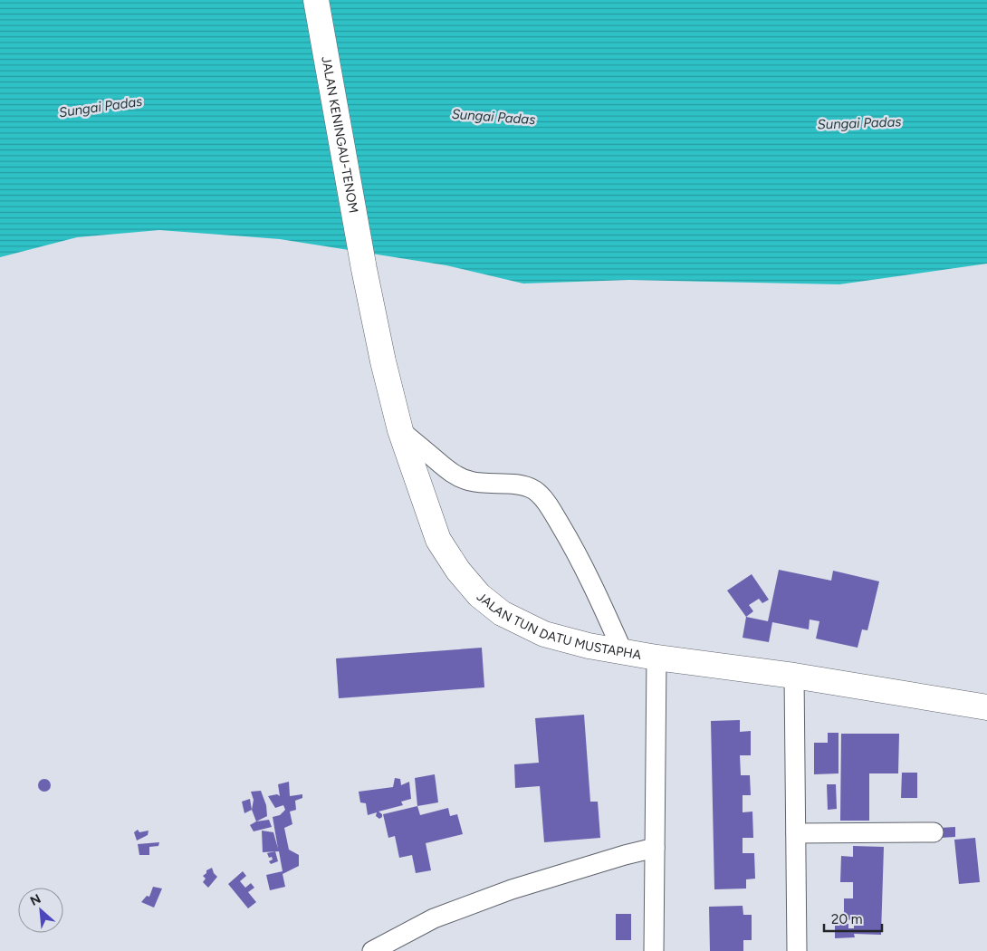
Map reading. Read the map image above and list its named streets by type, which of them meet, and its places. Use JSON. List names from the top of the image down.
{
  "streets": {
    "main road": ["JALAN KENINGAU-TENOM", "JALAN TUN DATU MUSTAPHA"]
  },
  "crossings": [
    ["JALAN KENINGAU-TENOM", "JALAN TUN DATU MUSTAPHA"]
  ],
  "water": ["Sungai Padas"],
  "scale_bar": "20 m",
  "north": "top left"
}
